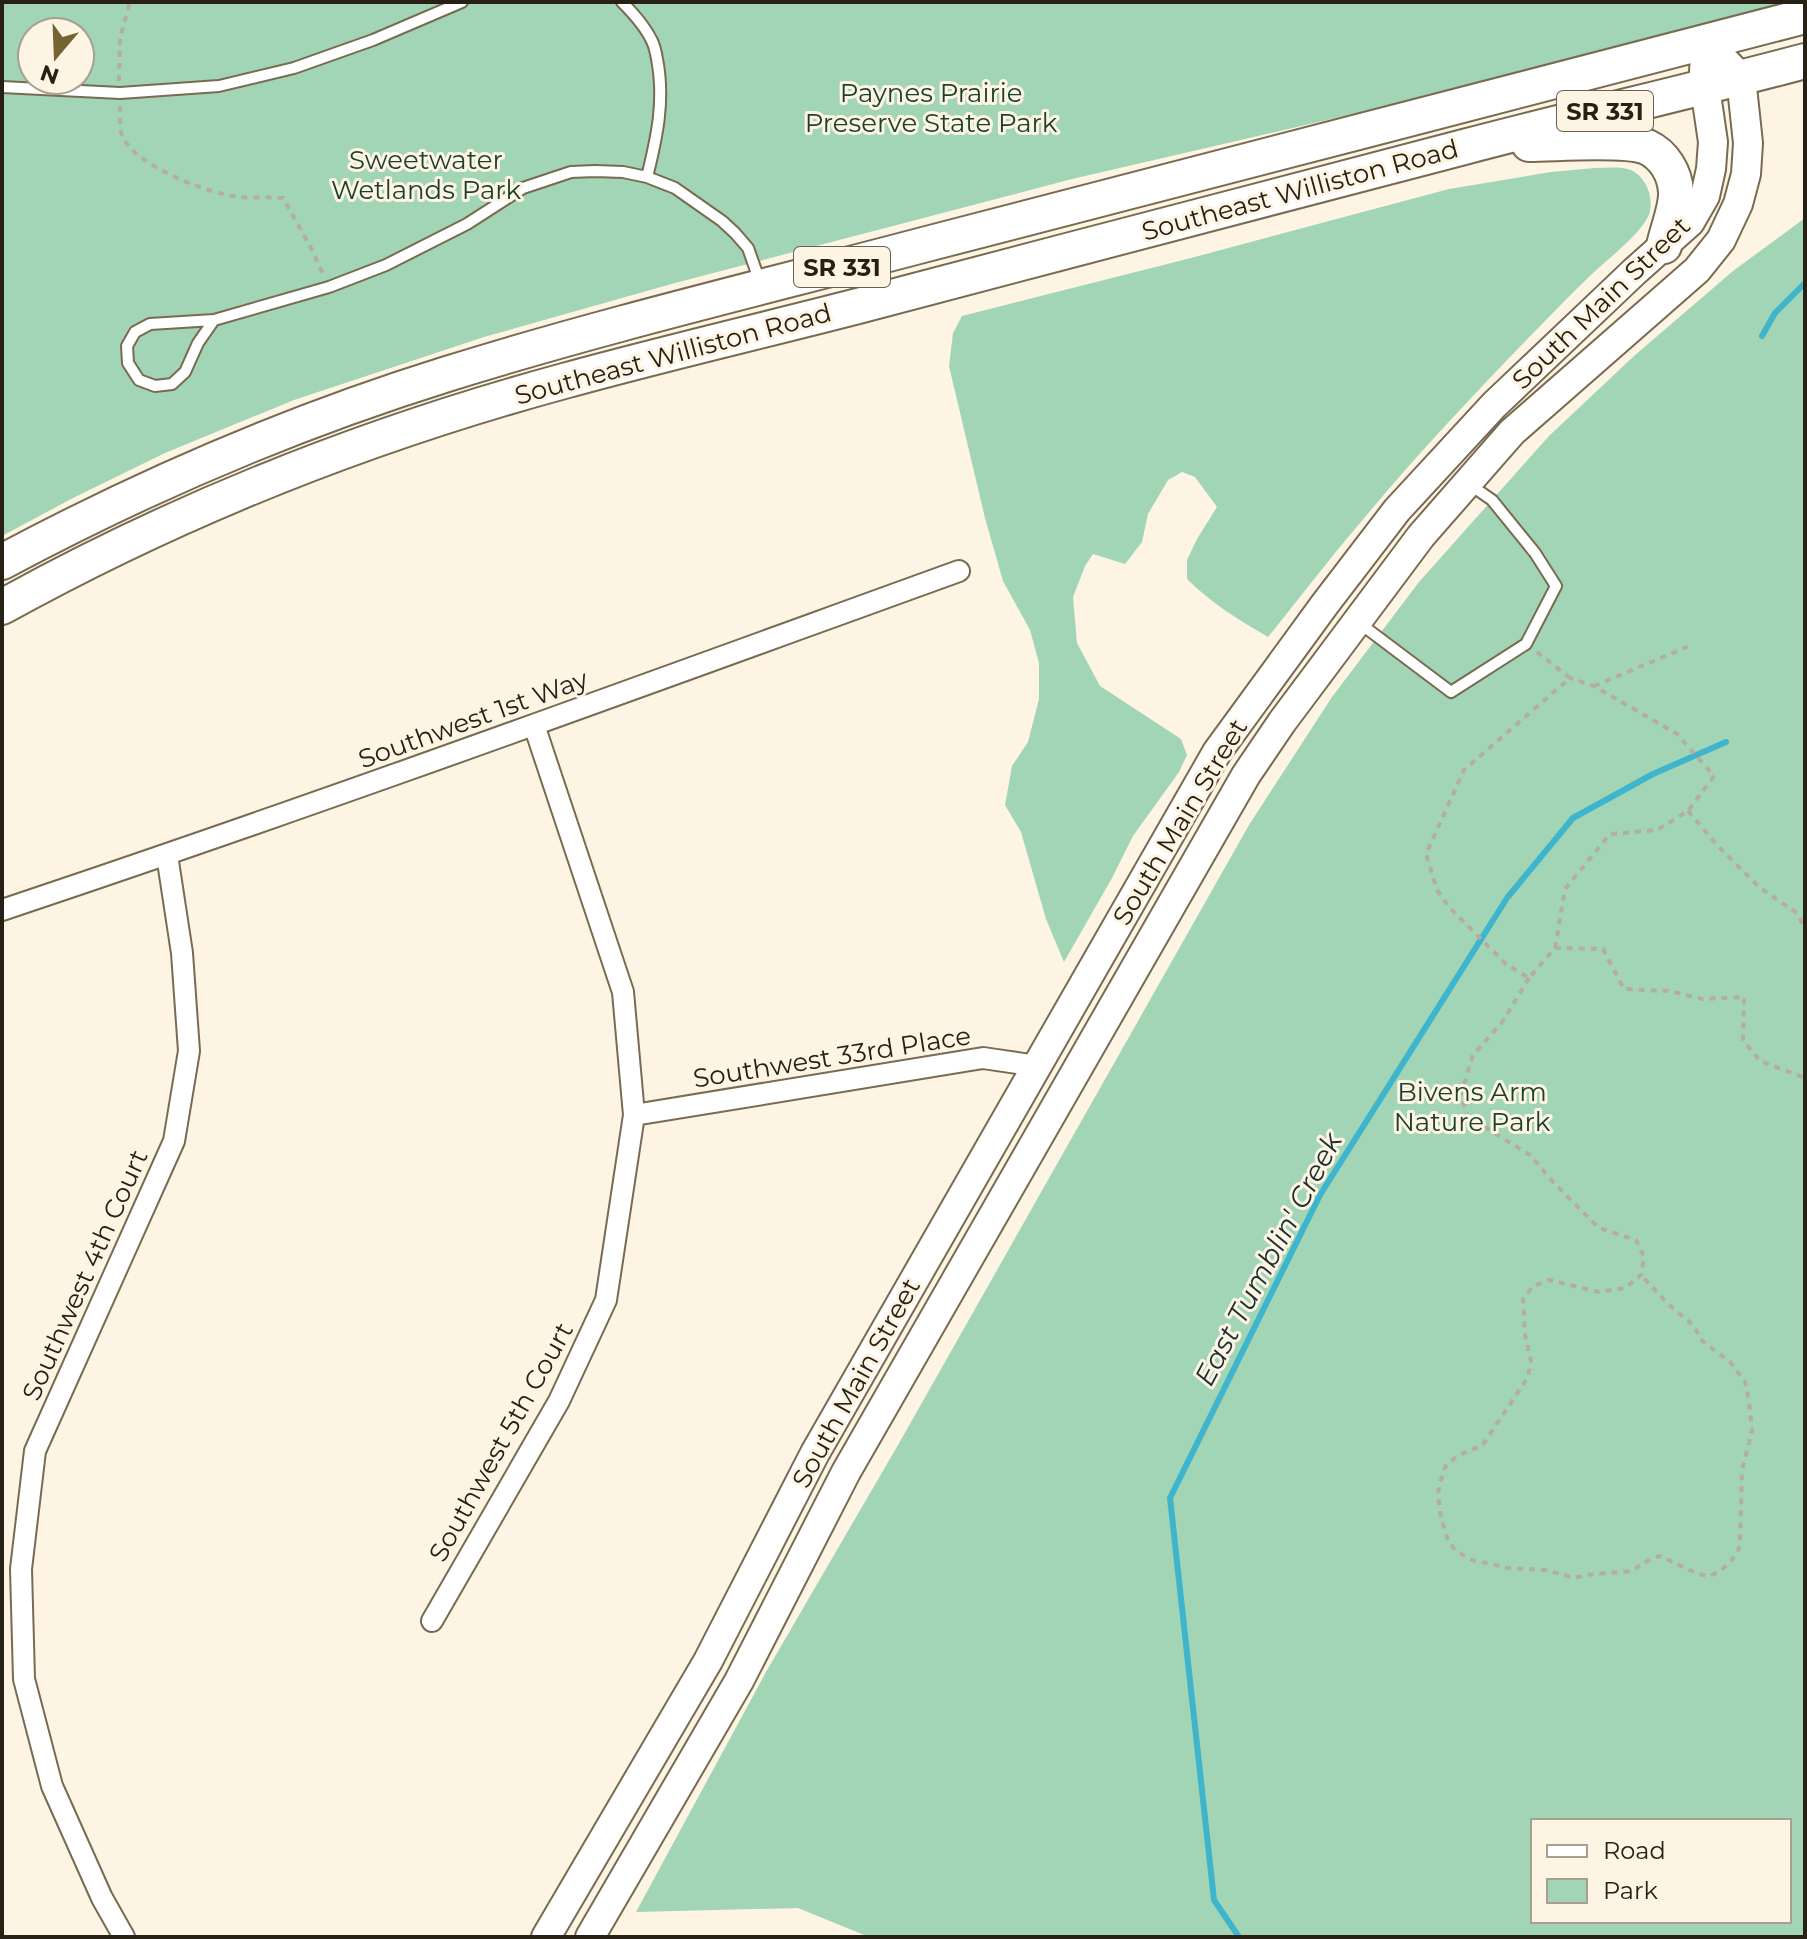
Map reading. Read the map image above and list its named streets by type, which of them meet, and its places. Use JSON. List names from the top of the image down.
{
  "streets": {
    "highway": ["SR 331", "Southeast Williston Road"],
    "main road": ["South Main Street"],
    "street": [
      "Southwest 1st Way",
      "Southwest 33rd Place",
      "Southwest 4th Court",
      "Southwest 5th Court"
    ]
  },
  "crossings": [
    ["SR 331", "Southeast Williston Road"],
    ["SR 331", "South Main Street"],
    ["Southeast Williston Road", "South Main Street"],
    ["South Main Street", "Southwest 33rd Place"],
    ["Southwest 1st Way", "Southwest 4th Court"],
    ["Southwest 1st Way", "Southwest 5th Court"],
    ["Southwest 33rd Place", "Southwest 5th Court"]
  ],
  "water": ["East Tumblin' Creek"],
  "parks": ["Paynes Prairie Preserve State Park", "Sweetwater Wetlands Park", "Bivens Arm Nature Park"],
  "legend": ["Road", "Park"],
  "north": "bottom"
}
